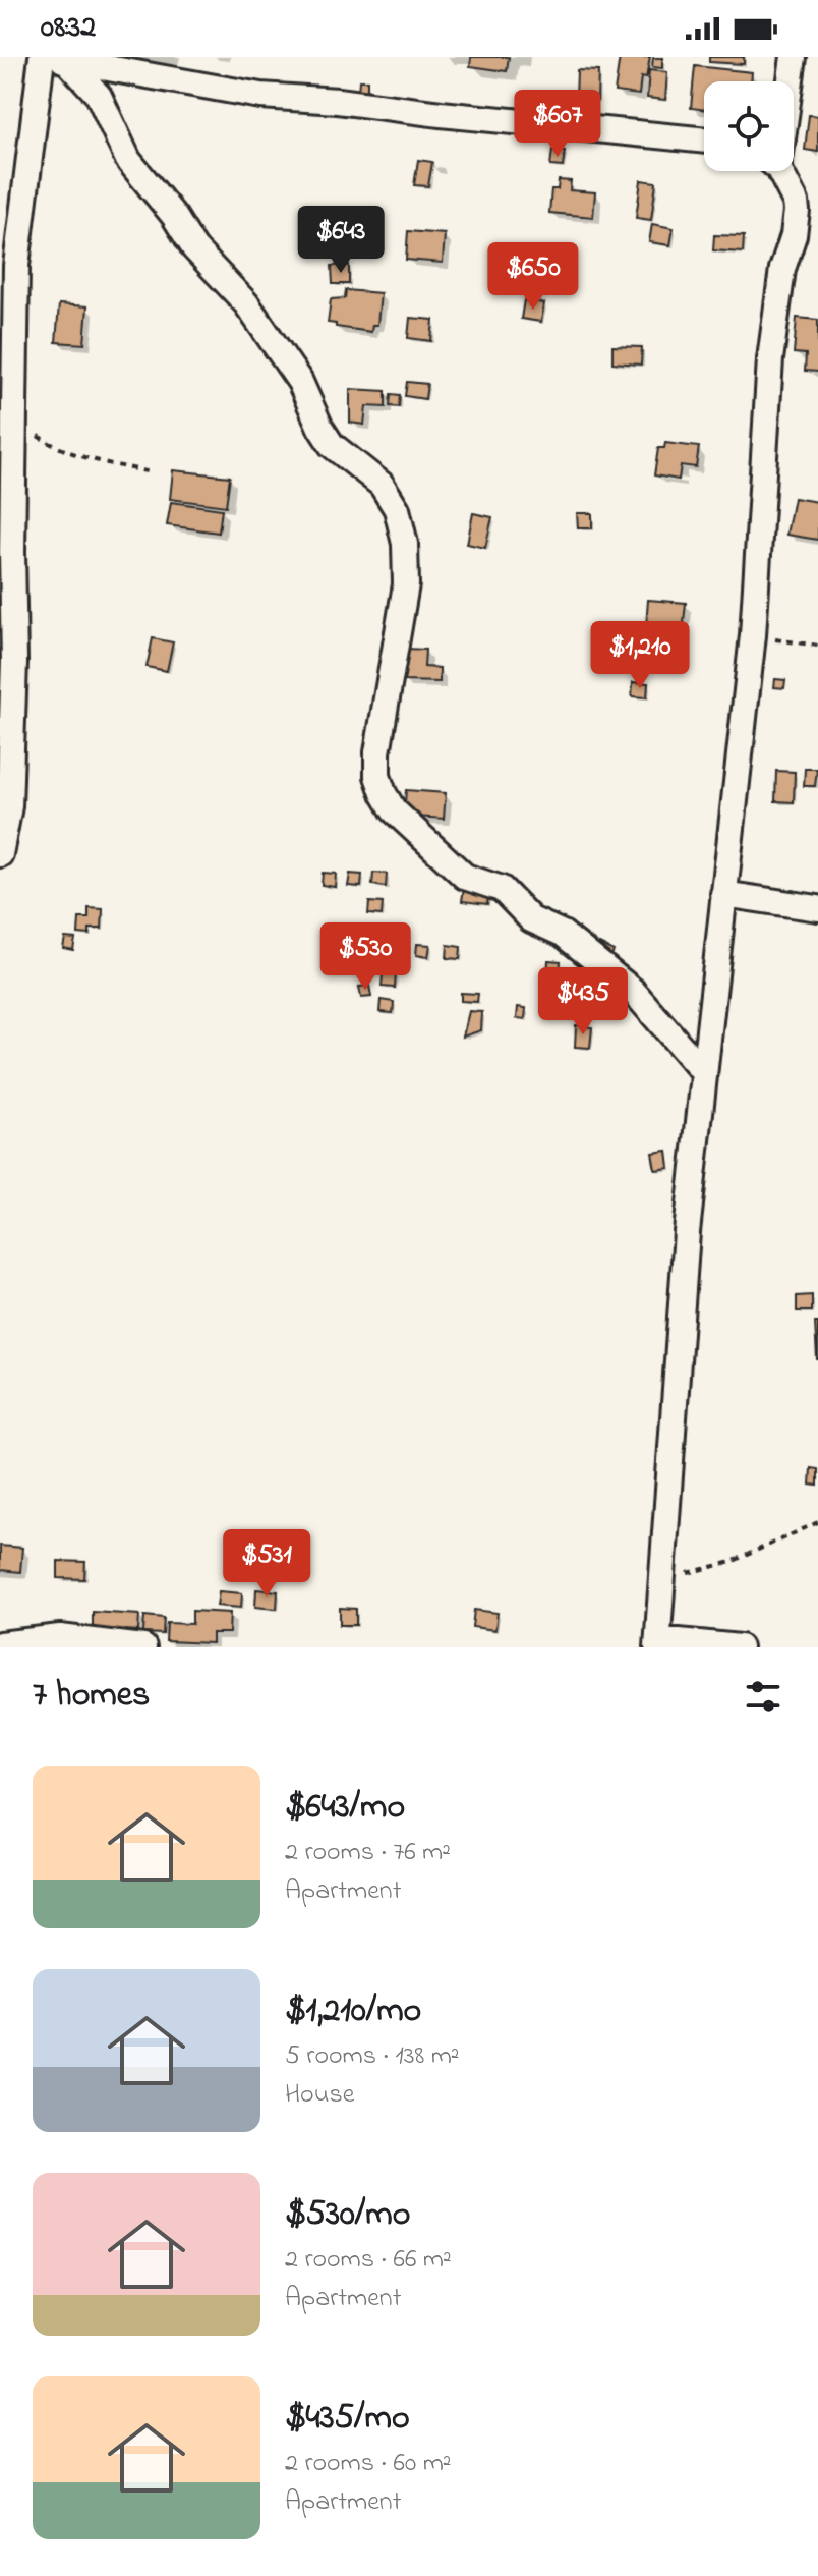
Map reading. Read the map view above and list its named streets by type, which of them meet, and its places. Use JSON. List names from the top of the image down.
{
  "page": {
    "status": "08:32",
    "price": [
      "$607",
      "$643",
      "$650",
      "$1,210",
      "$530",
      "$435",
      "$531"
    ],
    "heading": "7 homes",
    "list": [
      {
        "name": "$643/mo",
        "note": "2 rooms · 76 m² · Apartment"
      },
      {
        "name": "$1,210/mo",
        "note": "5 rooms · 138 m² · House"
      },
      {
        "name": "$530/mo",
        "note": "2 rooms · 66 m² · Apartment"
      },
      {
        "name": "$435/mo",
        "note": "2 rooms · 60 m² · Apartment"
      }
    ]
  }
}
